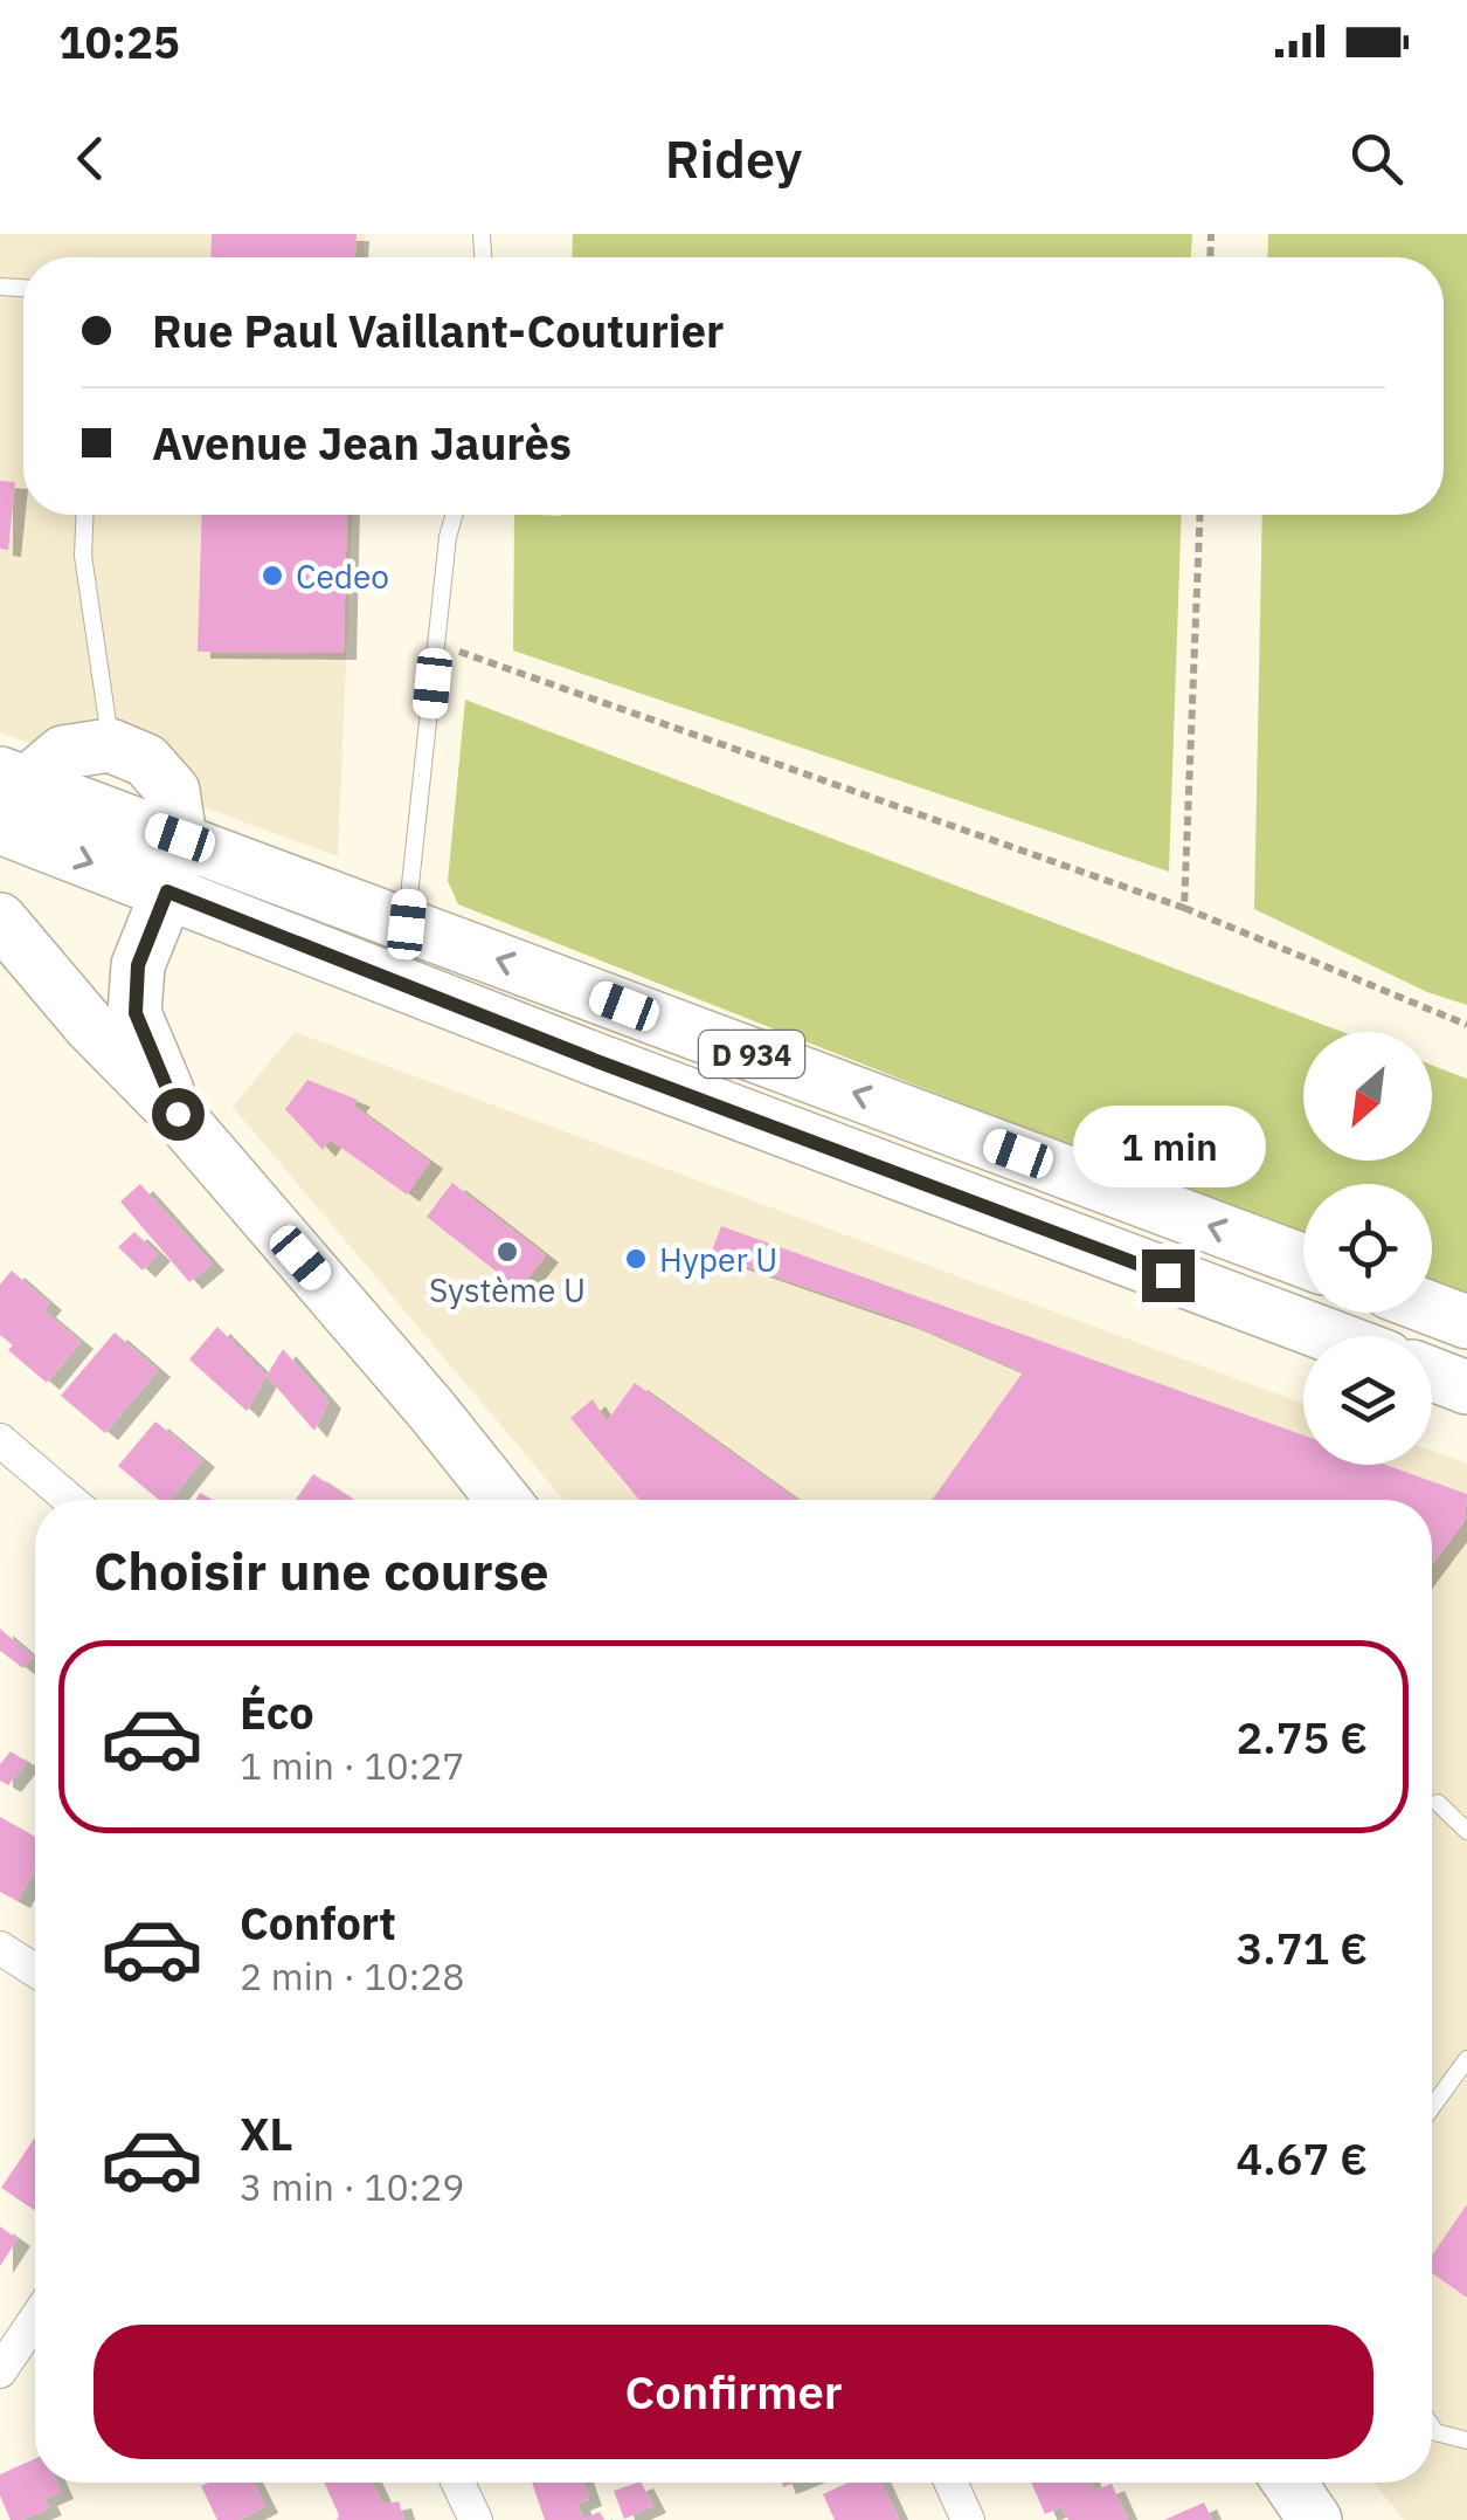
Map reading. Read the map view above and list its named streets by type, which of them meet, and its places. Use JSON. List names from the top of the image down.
{
  "streets": {
    "main road": ["D 934"]
  },
  "places": ["Cedeo", "Système U", "Hyper U"],
  "north": "bottom left",
  "page": {
    "status": "10:25",
    "header": "Ridey",
    "banner": ["Rue Paul Vaillant-Couturier", "Avenue Jean Jaurès"],
    "bubble": "1 min",
    "heading": "Choisir une course",
    "list": [
      {
        "name": "Éco",
        "note": "1 min · 10:27",
        "value": "2.75 €"
      },
      {
        "name": "Confort",
        "note": "2 min · 10:28",
        "value": "3.71 €"
      },
      {
        "name": "XL",
        "note": "3 min · 10:29",
        "value": "4.67 €"
      }
    ],
    "buttons": "Confirmer"
  }
}
